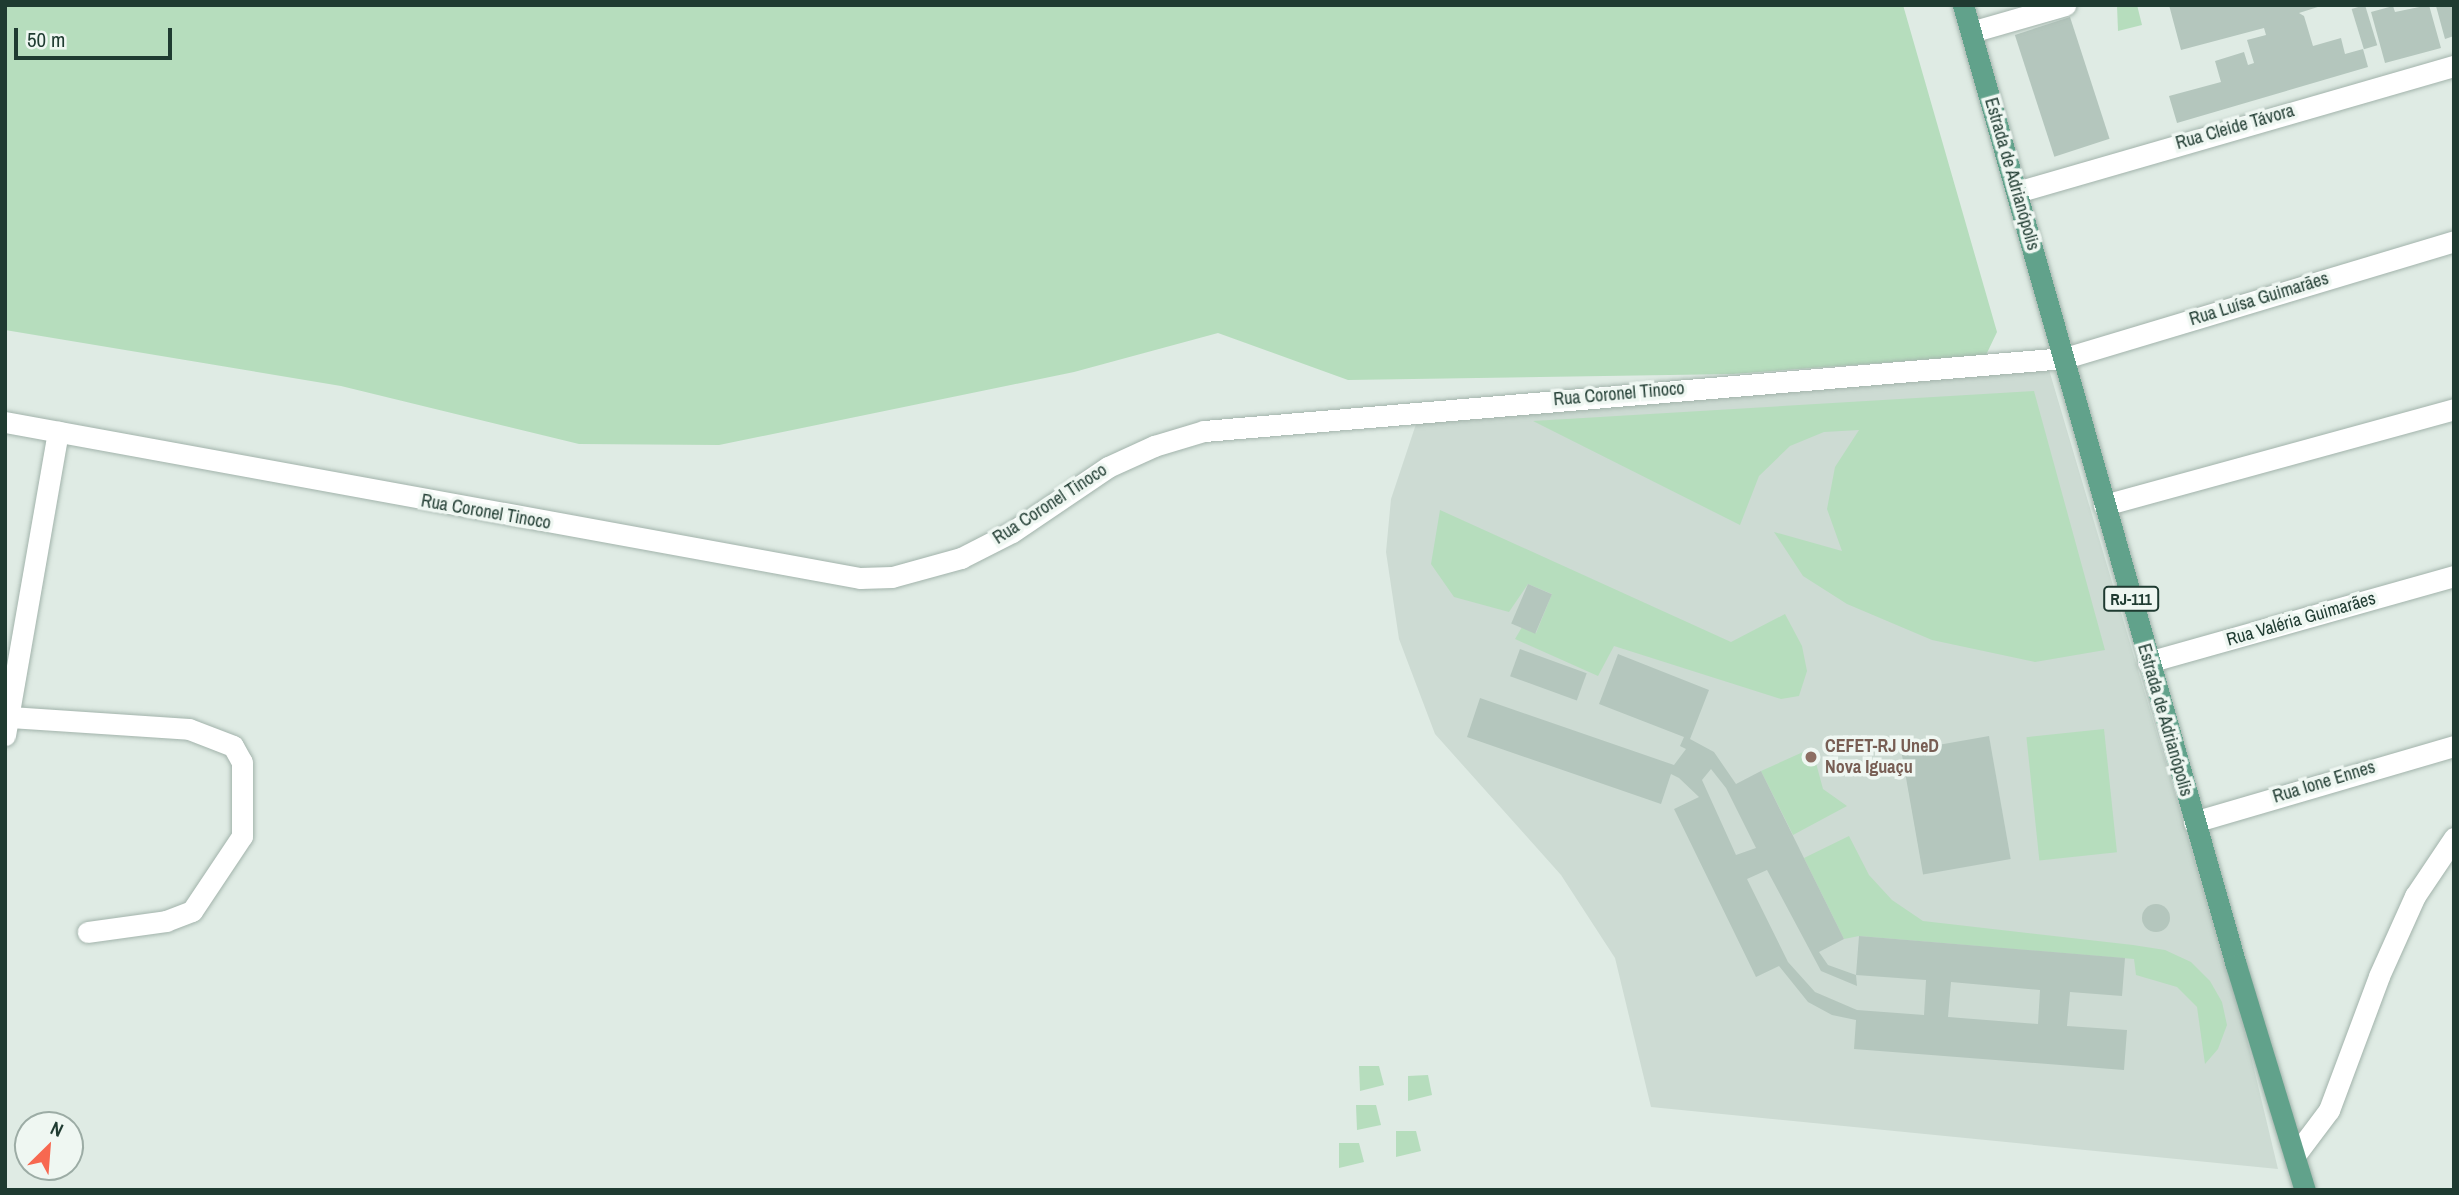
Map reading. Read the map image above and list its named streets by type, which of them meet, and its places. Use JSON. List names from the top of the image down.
{
  "streets": {
    "main road": ["Estrada de Adrianópolis", "RJ-111"],
    "street": [
      "Rua Cleide Távora",
      "Rua Luísa Guimarães",
      "Rua Coronel Tinoco",
      "Rua Valéria Guimarães",
      "Rua Ione Ennes"
    ]
  },
  "crossings": [
    ["Rua Cleide Távora", "Estrada de Adrianópolis"],
    ["Estrada de Adrianópolis", "Rua Luísa Guimarães"],
    ["Estrada de Adrianópolis", "Rua Coronel Tinoco"],
    ["Estrada de Adrianópolis", "Rua Valéria Guimarães"],
    ["Estrada de Adrianópolis", "Rua Ione Ennes"],
    ["Rua Luísa Guimarães", "Rua Coronel Tinoco"]
  ],
  "places": ["CEFET-RJ UneD Nova Iguaçu"],
  "scale_bar": "50 m",
  "north": "top right"
}
